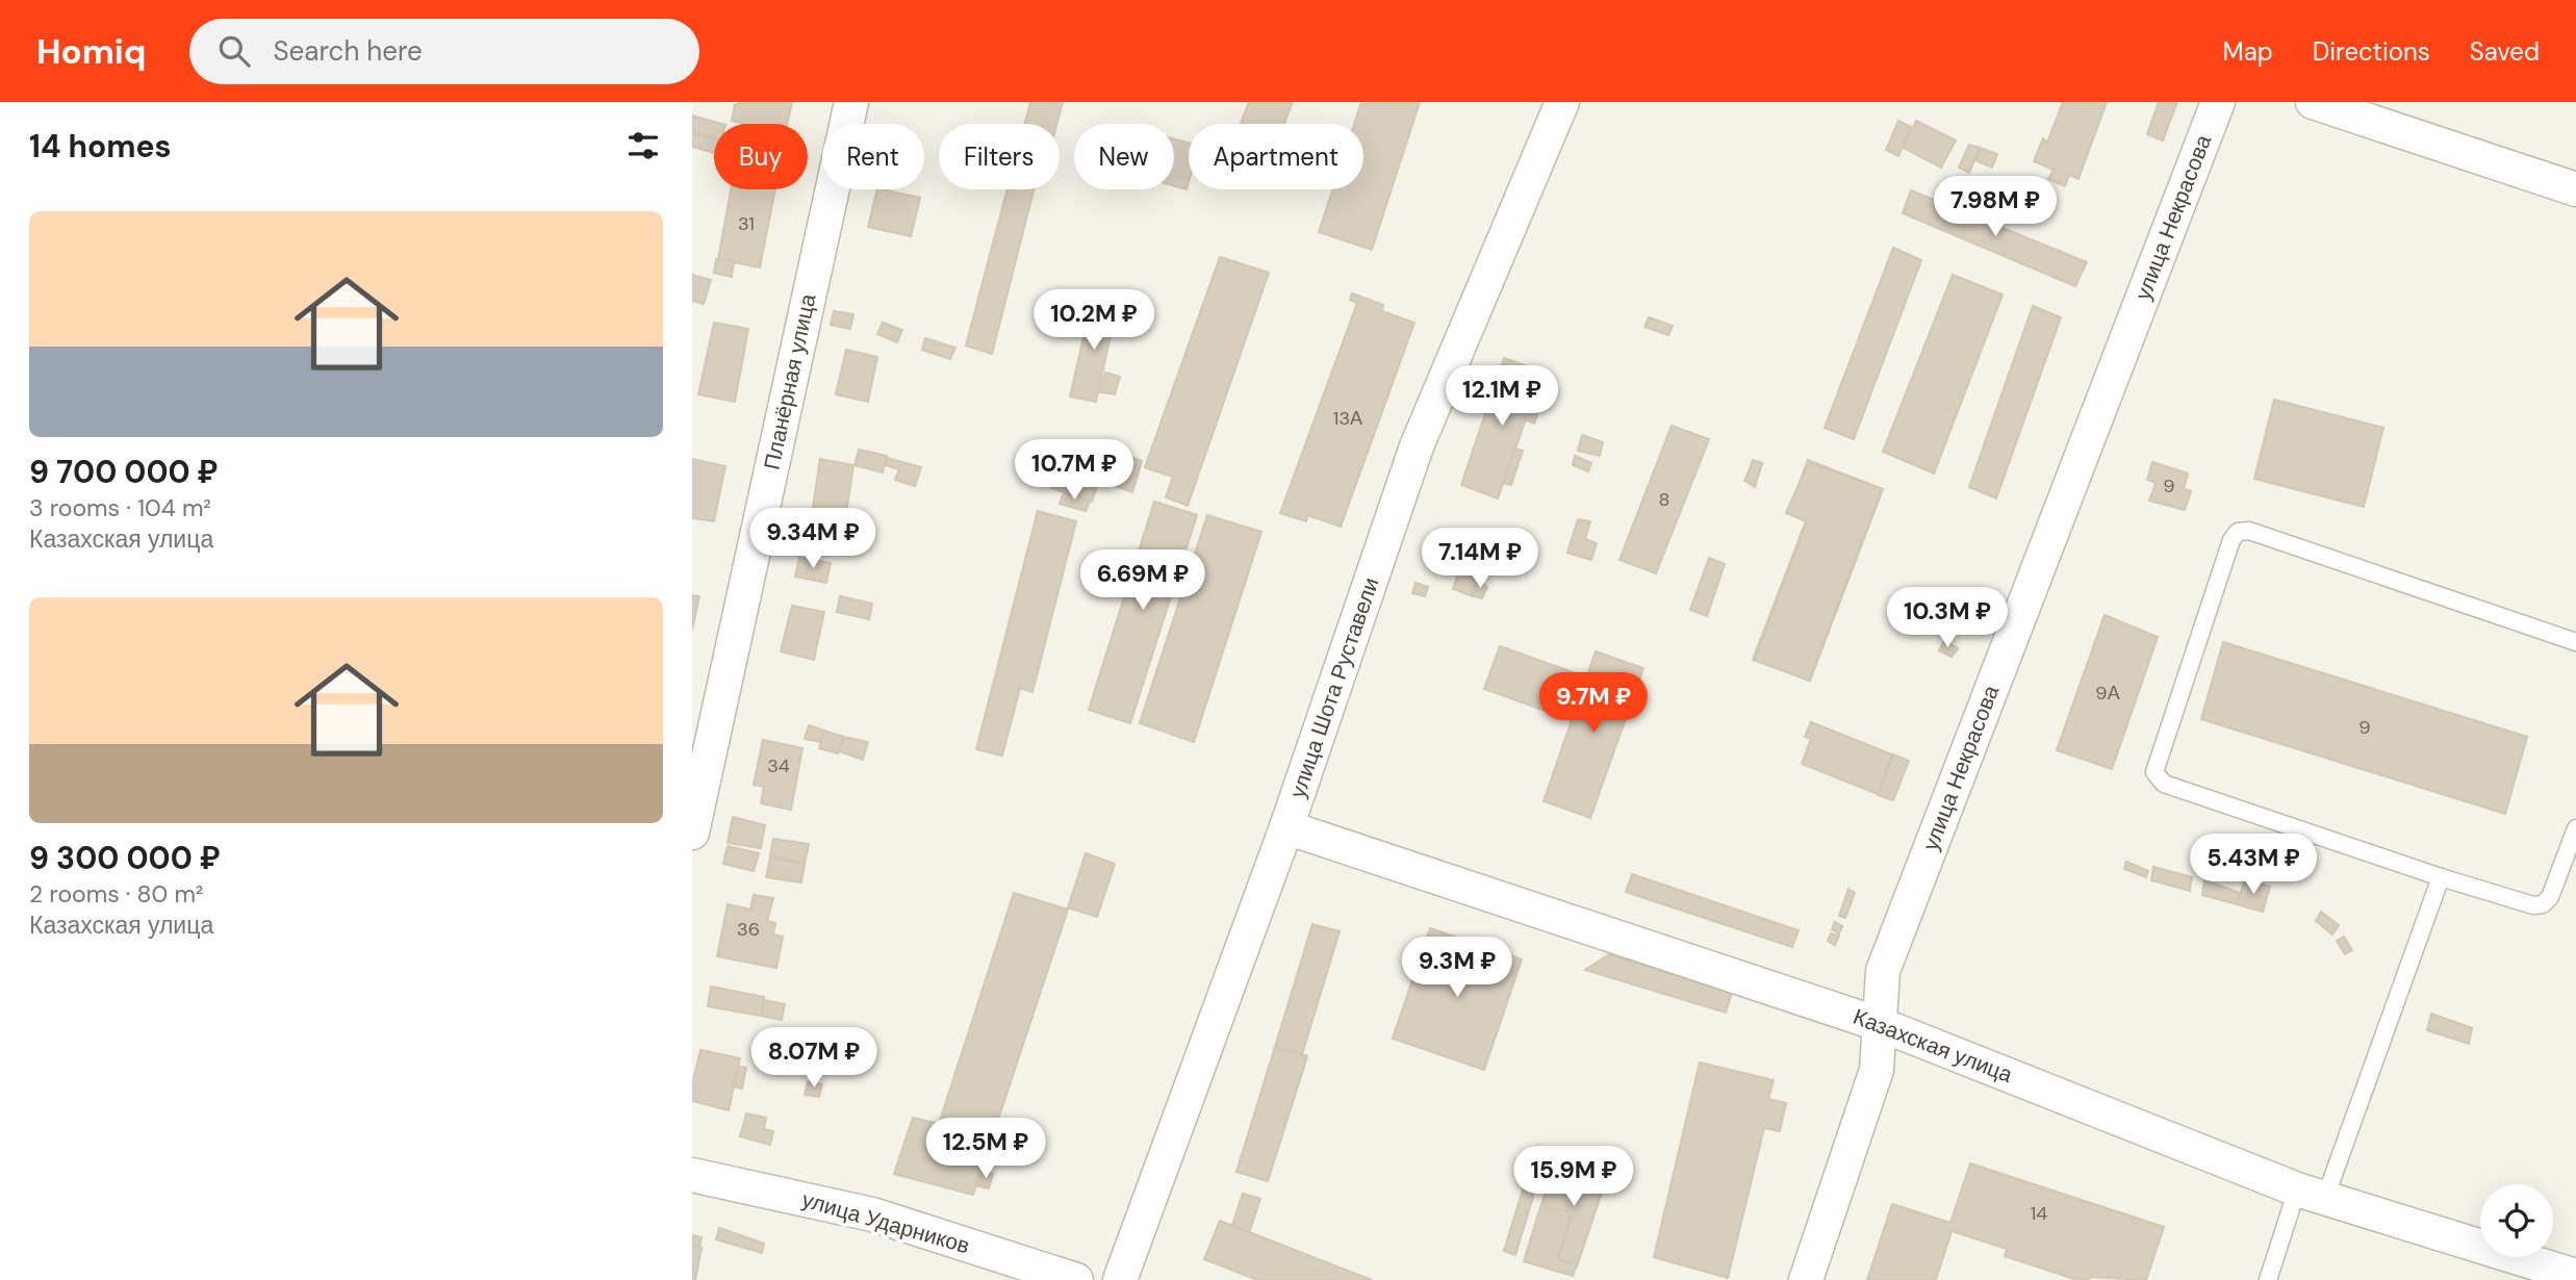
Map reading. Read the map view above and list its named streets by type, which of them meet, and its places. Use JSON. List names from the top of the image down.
{
  "streets": {
    "street": [
      "улица Некрасова",
      "Планёрная улица",
      "улица Шота Руставели",
      "Казахская улица",
      "улица Ударников"
    ]
  },
  "crossings": [
    ["улица Некрасова", "Казахская улица"],
    ["улица Шота Руставели", "Казахская улица"]
  ],
  "house_numbers": [
    "31",
    "13А",
    "9",
    "8",
    "9А",
    "9",
    "34",
    "36",
    "14"
  ],
  "page": {
    "header": "Homiq",
    "search": "Search here",
    "nav": ["Map", "Directions", "Saved"],
    "heading": "14 homes",
    "chip": [
      "Buy",
      "Rent",
      "Filters",
      "New",
      "Apartment"
    ],
    "price": [
      "7.98M ₽",
      "10.2M ₽",
      "12.1M ₽",
      "10.7M ₽",
      "9.34M ₽",
      "7.14M ₽",
      "6.69M ₽",
      "10.3M ₽",
      "9.7M ₽",
      "5.43M ₽",
      "9.3M ₽",
      "8.07M ₽",
      "12.5M ₽",
      "15.9M ₽"
    ],
    "list": [
      {
        "name": "9 700 000 ₽",
        "note": "3 rooms · 104 m² · Казахская улица"
      },
      {
        "name": "9 300 000 ₽",
        "note": "2 rooms · 80 m² · Казахская улица"
      }
    ]
  }
}
